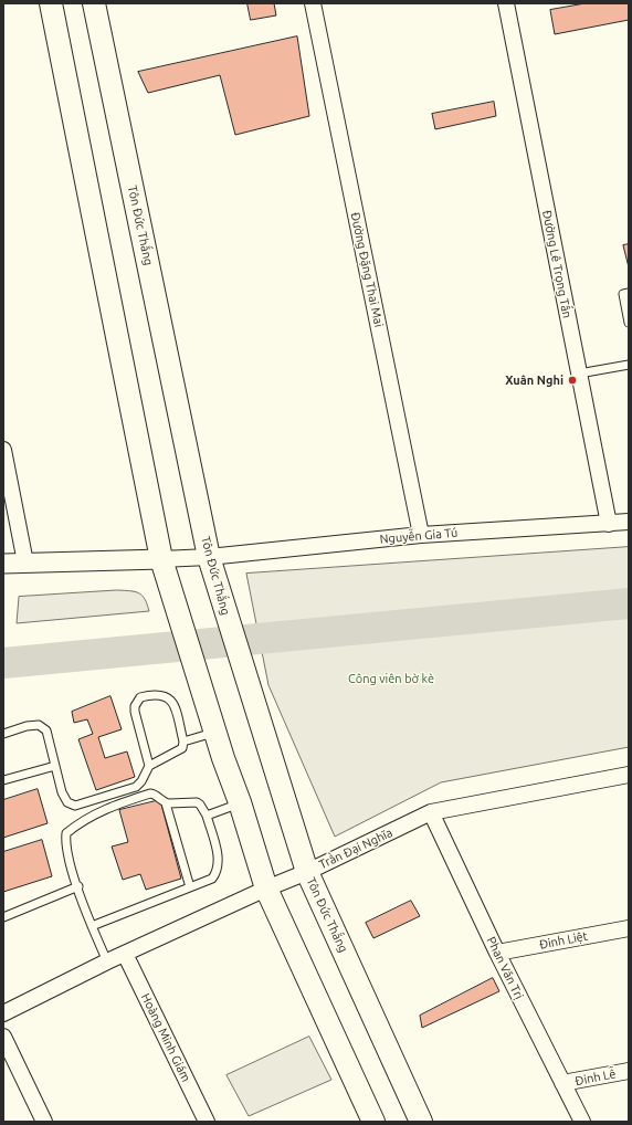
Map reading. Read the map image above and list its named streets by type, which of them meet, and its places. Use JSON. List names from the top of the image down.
{
  "streets": {
    "main road": ["Tôn Đức Thắng"],
    "street": [
      "Đường Lê Trọng Tấn",
      "Đường Đặng Thai Mai",
      "Nguyễn Gia Tú",
      "Trần Đại Nghĩa",
      "Đinh Liệt",
      "Phan Văn Trị",
      "Hoàng Minh Giám",
      "Đinh Lễ"
    ]
  },
  "crossings": [
    ["Tôn Đức Thắng", "Nguyễn Gia Tú"],
    ["Tôn Đức Thắng", "Trần Đại Nghĩa"],
    ["Đường Lê Trọng Tấn", "Nguyễn Gia Tú"],
    ["Đường Đặng Thai Mai", "Nguyễn Gia Tú"],
    ["Trần Đại Nghĩa", "Phan Văn Trị"],
    ["Trần Đại Nghĩa", "Hoàng Minh Giám"],
    ["Đinh Liệt", "Phan Văn Trị"],
    ["Phan Văn Trị", "Đinh Lễ"]
  ],
  "parks": ["Công viên bờ kè"],
  "places": ["Xuân Nghi"]
}
